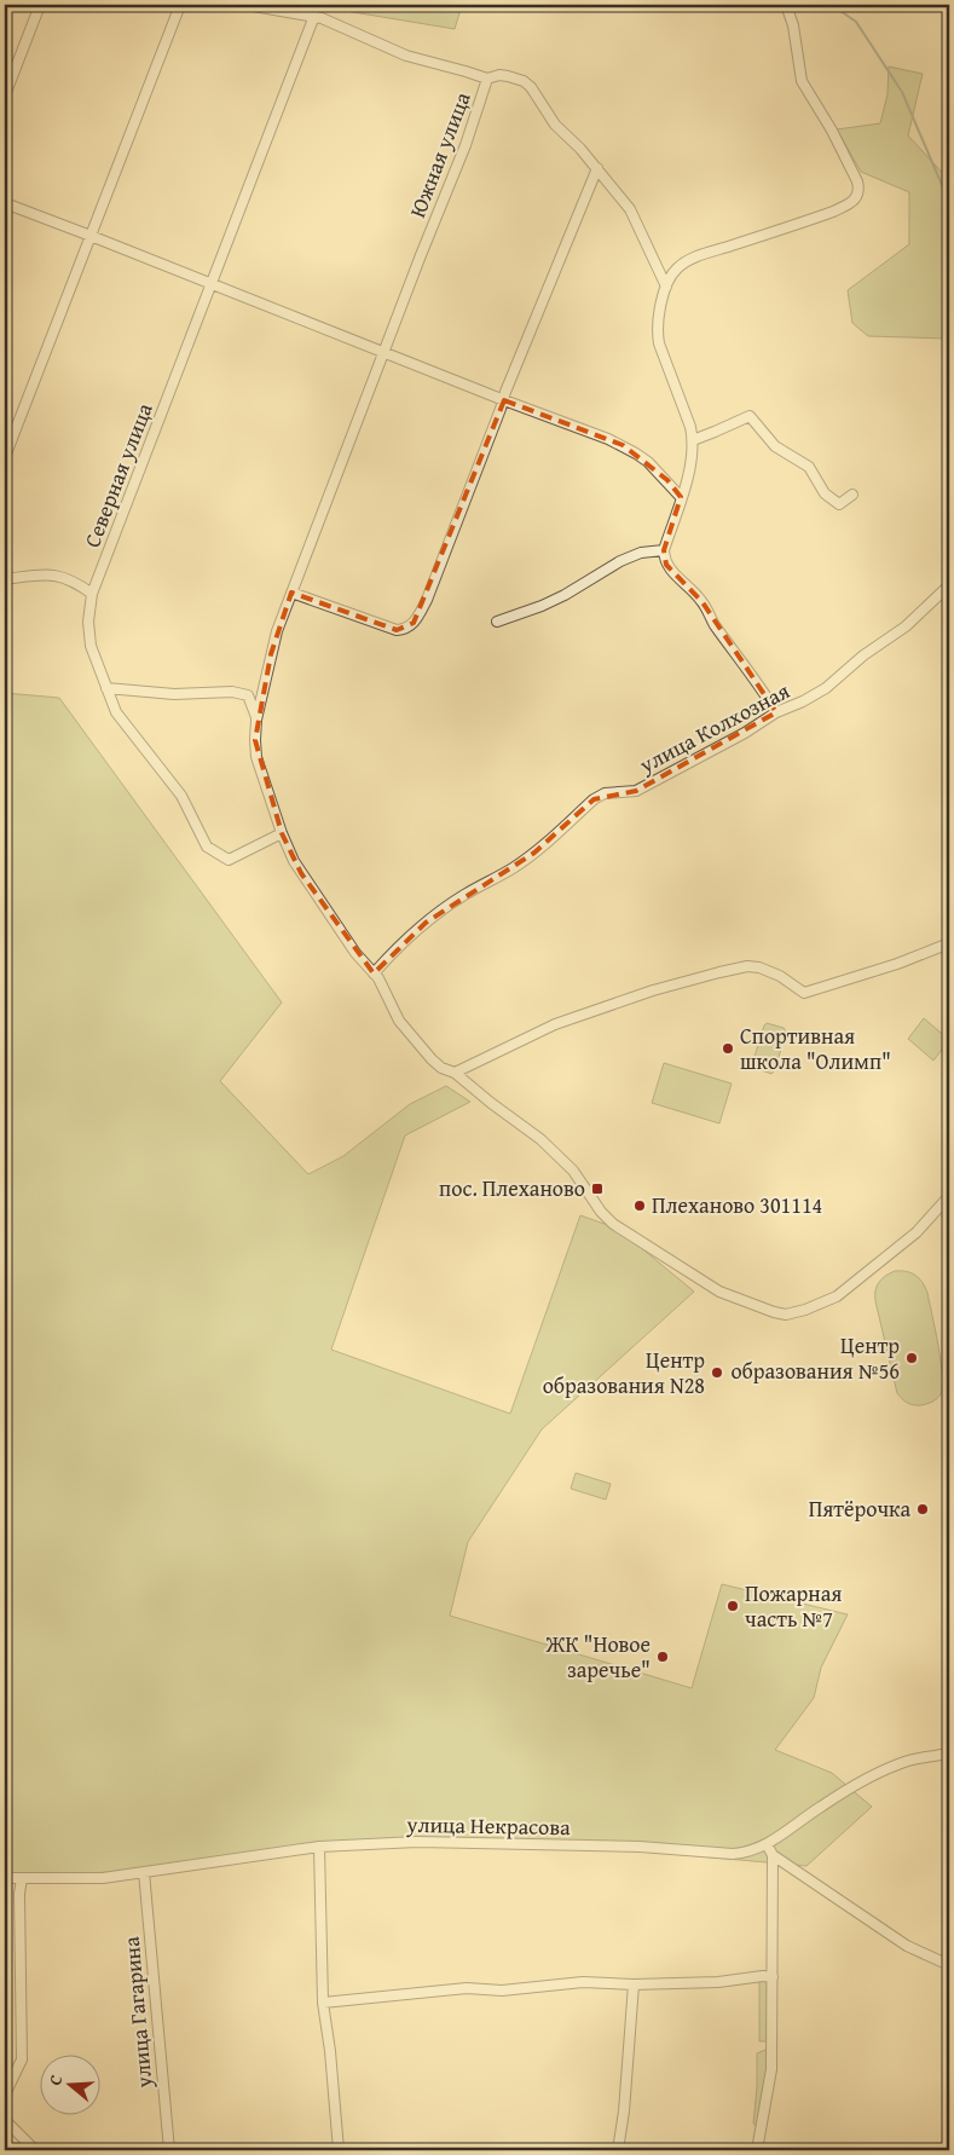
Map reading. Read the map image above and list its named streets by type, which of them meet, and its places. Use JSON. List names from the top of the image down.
{
  "streets": {
    "street": [
      "Южная улица",
      "Северная улица",
      "улица Колхозная",
      "улица Некрасова",
      "улица Гагарина"
    ]
  },
  "crossings": [
    ["улица Некрасова", "улица Гагарина"]
  ],
  "places": {
    "other": [
      "Спортивная школа \"Олимп\"",
      "Плеханово 301114",
      "Центр образования №56",
      "Центр образования N28",
      "Пятёрочка",
      "Пожарная часть №7",
      "ЖК \"Новое заречье\""
    ],
    "transit": ["пос. Плеханово"]
  },
  "north": "left"
}
